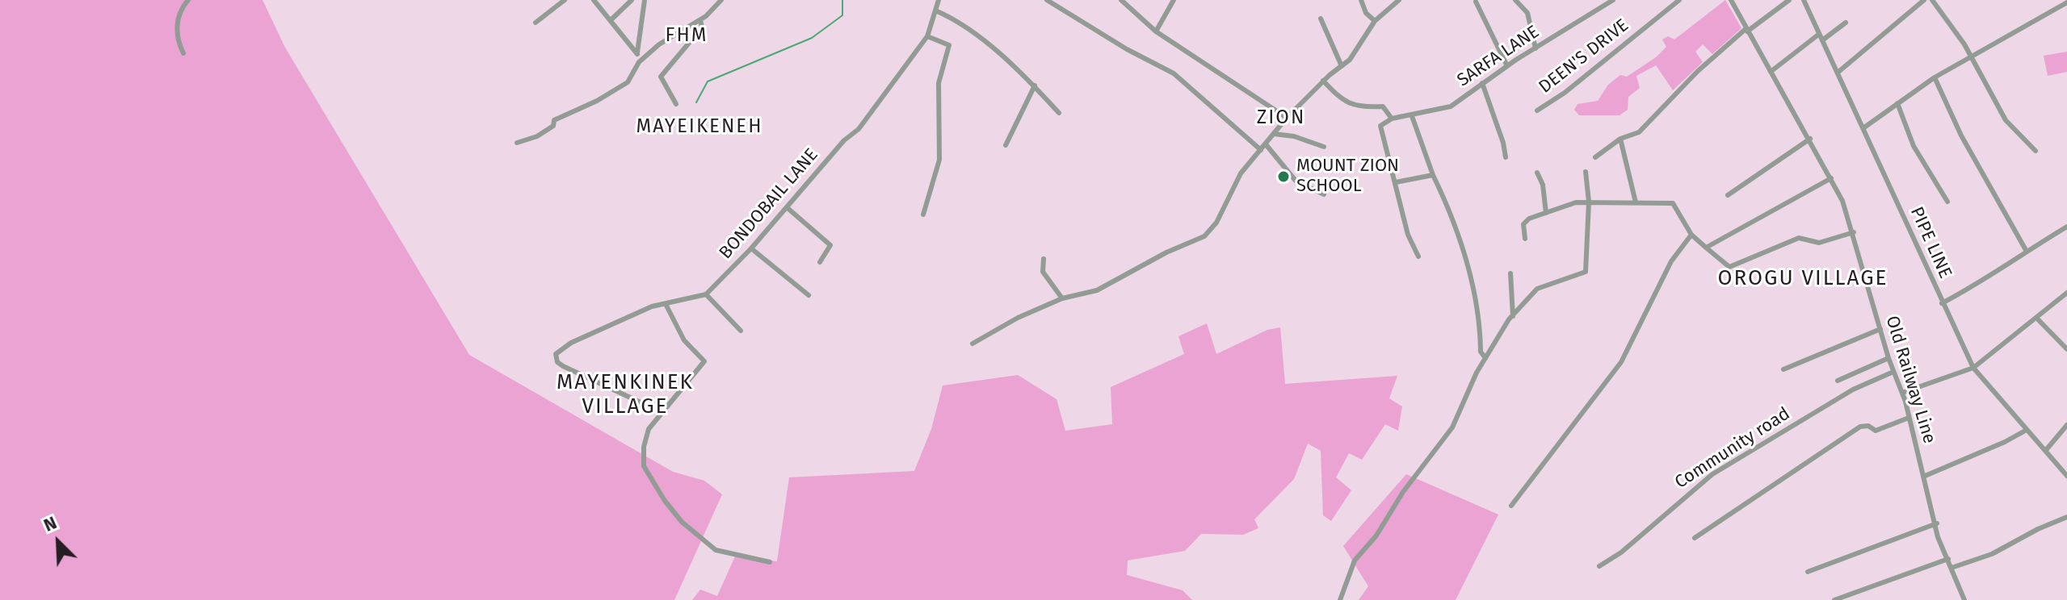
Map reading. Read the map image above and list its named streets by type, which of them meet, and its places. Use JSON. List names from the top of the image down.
{
  "streets": {
    "street": [
      "SARFA LANE",
      "DEEN'S DRIVE",
      "BONDOBAIL LANE",
      "PIPE LINE",
      "Old Railway Line",
      "Community road"
    ]
  },
  "crossings": [
    ["Old Railway Line", "Community road"]
  ],
  "districts": [
    "FHM",
    "ZION",
    "MAYEIKENEH",
    "OROGU VILLAGE",
    "MAYENKINEK VILLAGE"
  ],
  "places": ["MOUNT ZION SCHOOL"],
  "north": "top left"
}
